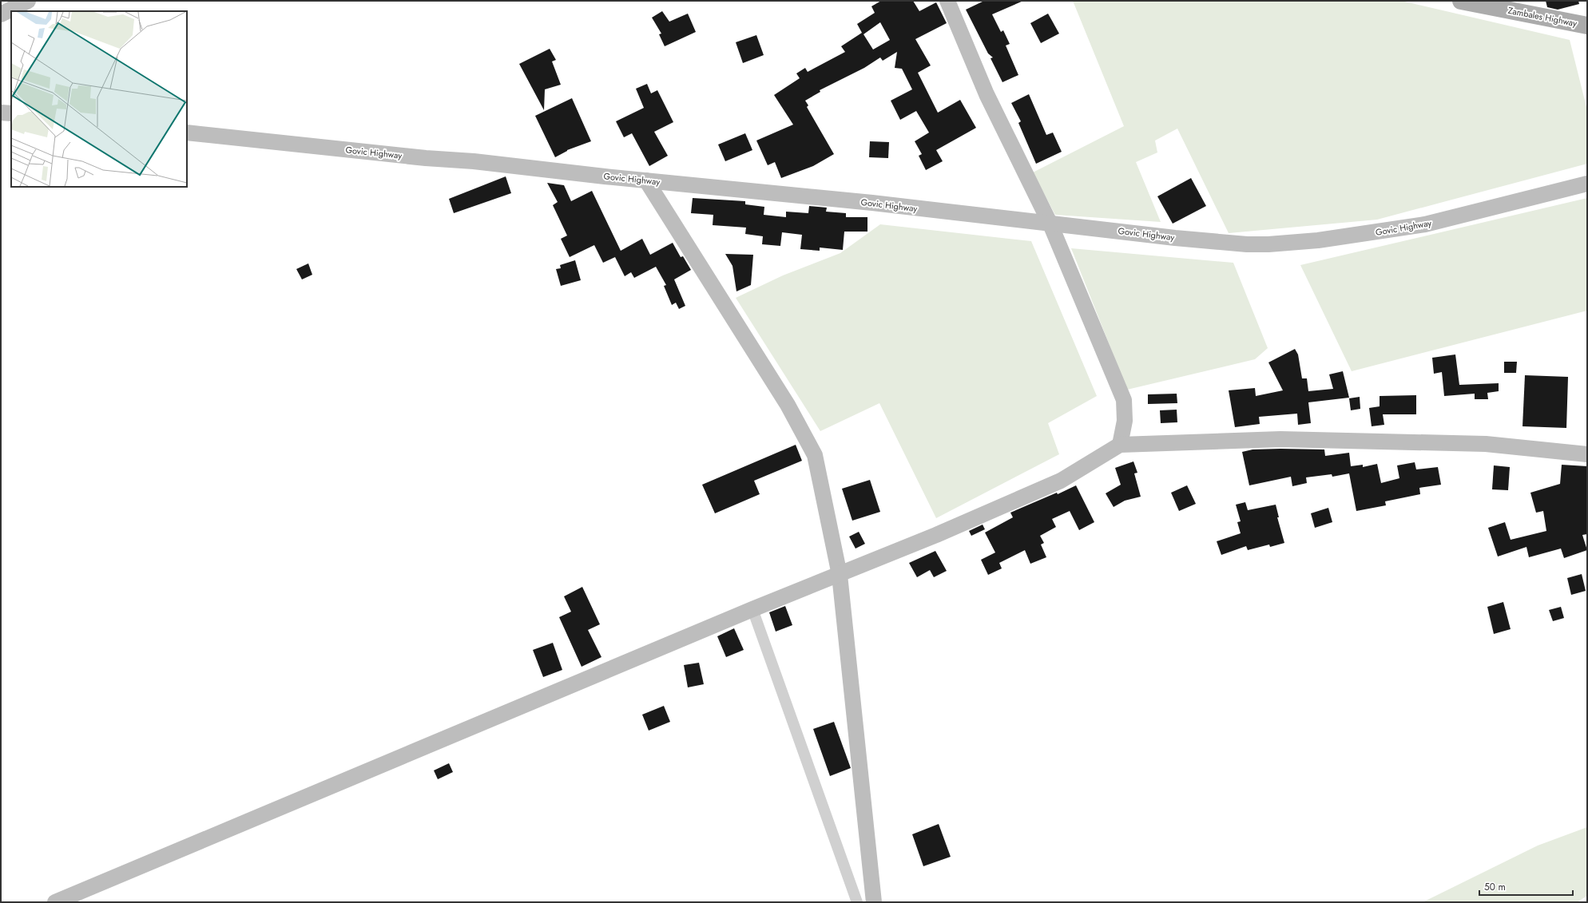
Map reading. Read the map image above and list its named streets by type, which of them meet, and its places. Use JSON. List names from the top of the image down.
{
  "streets": {
    "main road": ["Zambales Highway"],
    "street": ["Govic Highway"]
  },
  "scale_bar": "50 m"
}
